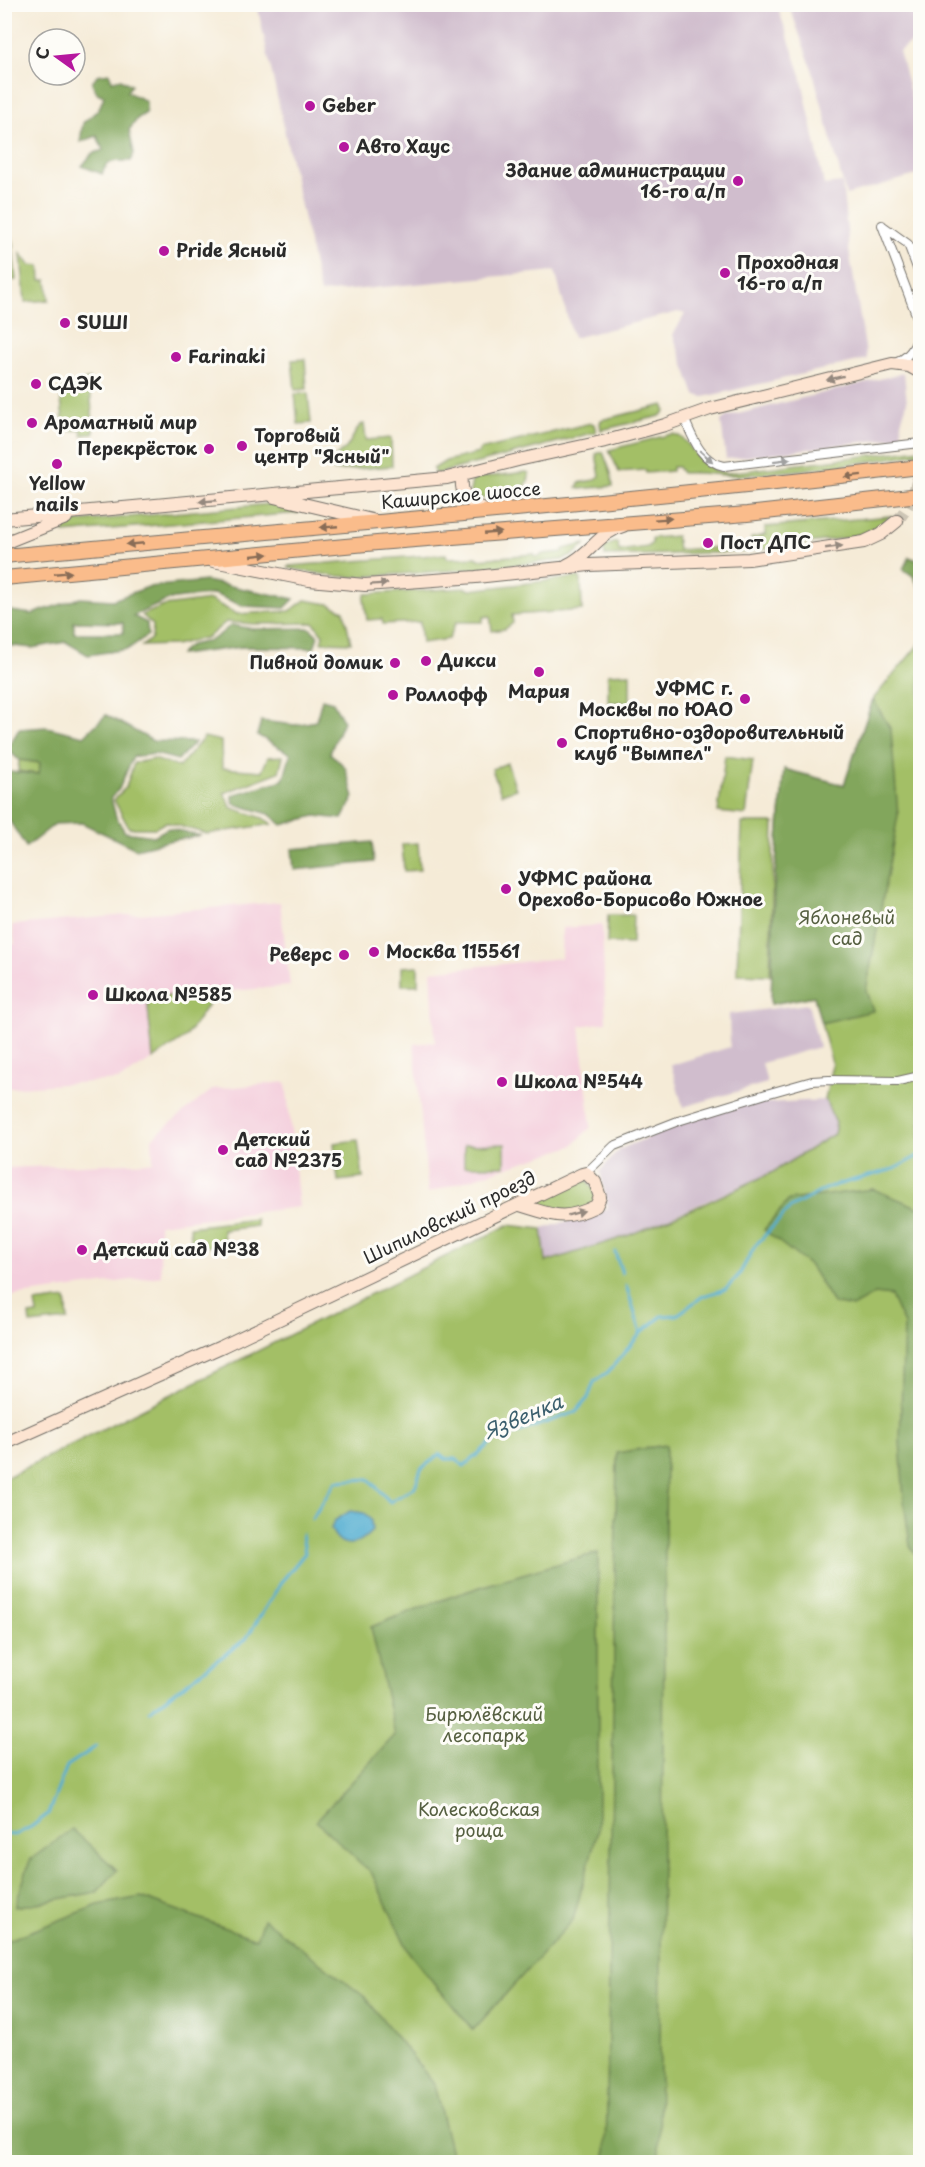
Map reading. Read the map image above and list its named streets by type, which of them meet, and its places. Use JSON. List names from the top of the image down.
{
  "streets": {
    "main road": ["Каширское шоссе", "Шипиловский проезд"]
  },
  "water": ["Язвенка"],
  "parks": ["Яблоневый сад", "Бирюлёвский лесопарк", "Колесковская роща"],
  "places": [
    "Geber",
    "Авто Хаус",
    "Здание администрации 16-го а/п",
    "Pride Ясный",
    "Проходная 16-го а/п",
    "SUШI",
    "Farinaki",
    "СДЭК",
    "Ароматный мир",
    "Торговый центр \"Ясный\"",
    "Перекрёсток",
    "Yellow nails",
    "Пост ДПС",
    "Дикси",
    "Пивной домик",
    "Мария",
    "Роллофф",
    "УФМС г. Москвы по ЮАО",
    "Спортивно-оздоровительный клуб \"Вымпел\"",
    "УФМС района Орехово-Борисово Южное",
    "Москва 115561",
    "Реверс",
    "Школа №585",
    "Школа №544",
    "Детский сад №2375",
    "Детский сад №38"
  ],
  "north": "left"
}
